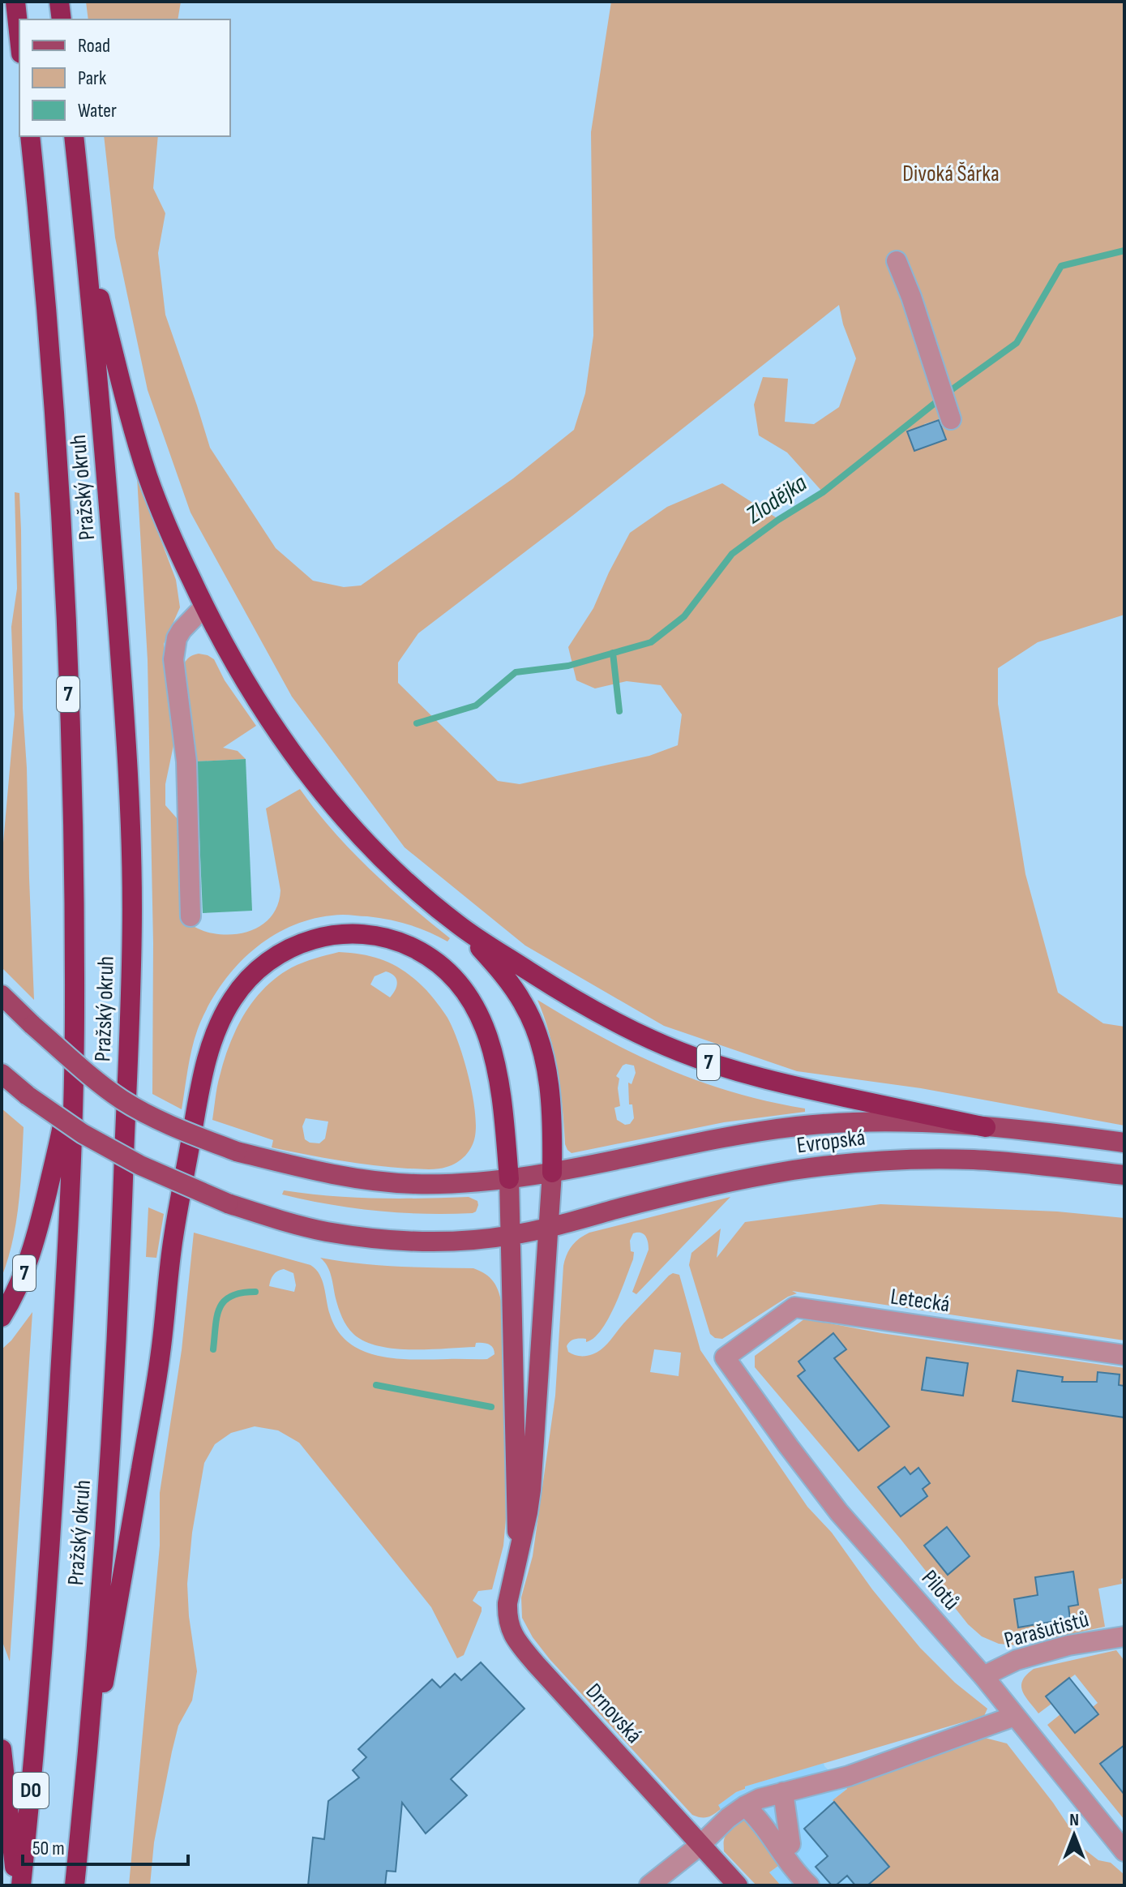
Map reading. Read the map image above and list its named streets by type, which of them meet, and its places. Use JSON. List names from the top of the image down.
{
  "streets": {
    "highway": ["Pražský okruh", "7", "D0"],
    "main road": ["Evropská", "Drnovská"],
    "street": ["Letecká", "Pilotů", "Parašutistů"]
  },
  "crossings": [
    ["Pražský okruh", "7"],
    ["7", "Evropská"],
    ["Evropská", "Drnovská"],
    ["Letecká", "Pilotů"],
    ["Pilotů", "Parašutistů"]
  ],
  "water": ["Zlodějka"],
  "parks": ["Divoká Šárka"],
  "legend": ["Road", "Park", "Water"],
  "scale_bar": "50 m",
  "north": "top"
}
